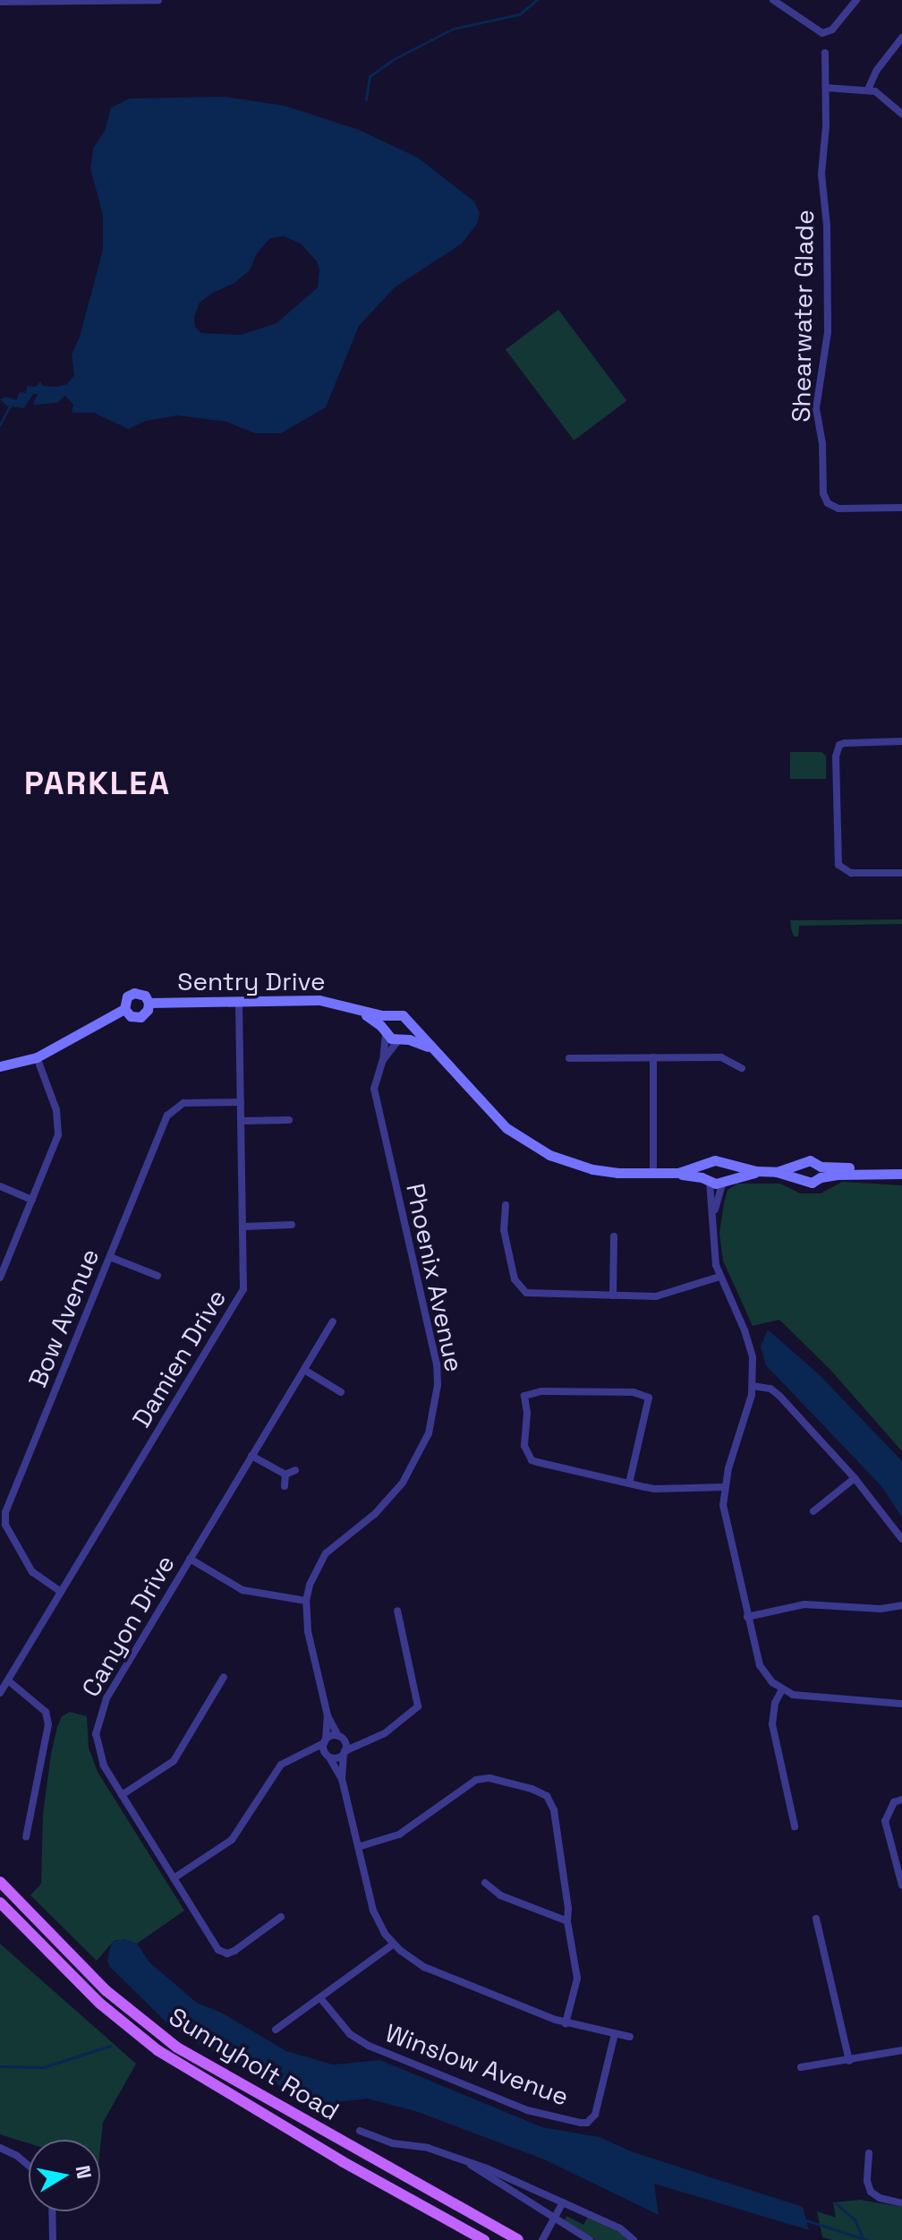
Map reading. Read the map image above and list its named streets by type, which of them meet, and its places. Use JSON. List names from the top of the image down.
{
  "streets": {
    "main road": ["Sunnyholt Road"],
    "street": [
      "Shearwater Glade",
      "Sentry Drive",
      "Phoenix Avenue",
      "Bow Avenue",
      "Damien Drive",
      "Canyon Drive",
      "Winslow Avenue"
    ]
  },
  "crossings": [
    ["Sentry Drive", "Phoenix Avenue"],
    ["Sentry Drive", "Damien Drive"],
    ["Bow Avenue", "Damien Drive"]
  ],
  "districts": ["PARKLEA"],
  "north": "right"
}
